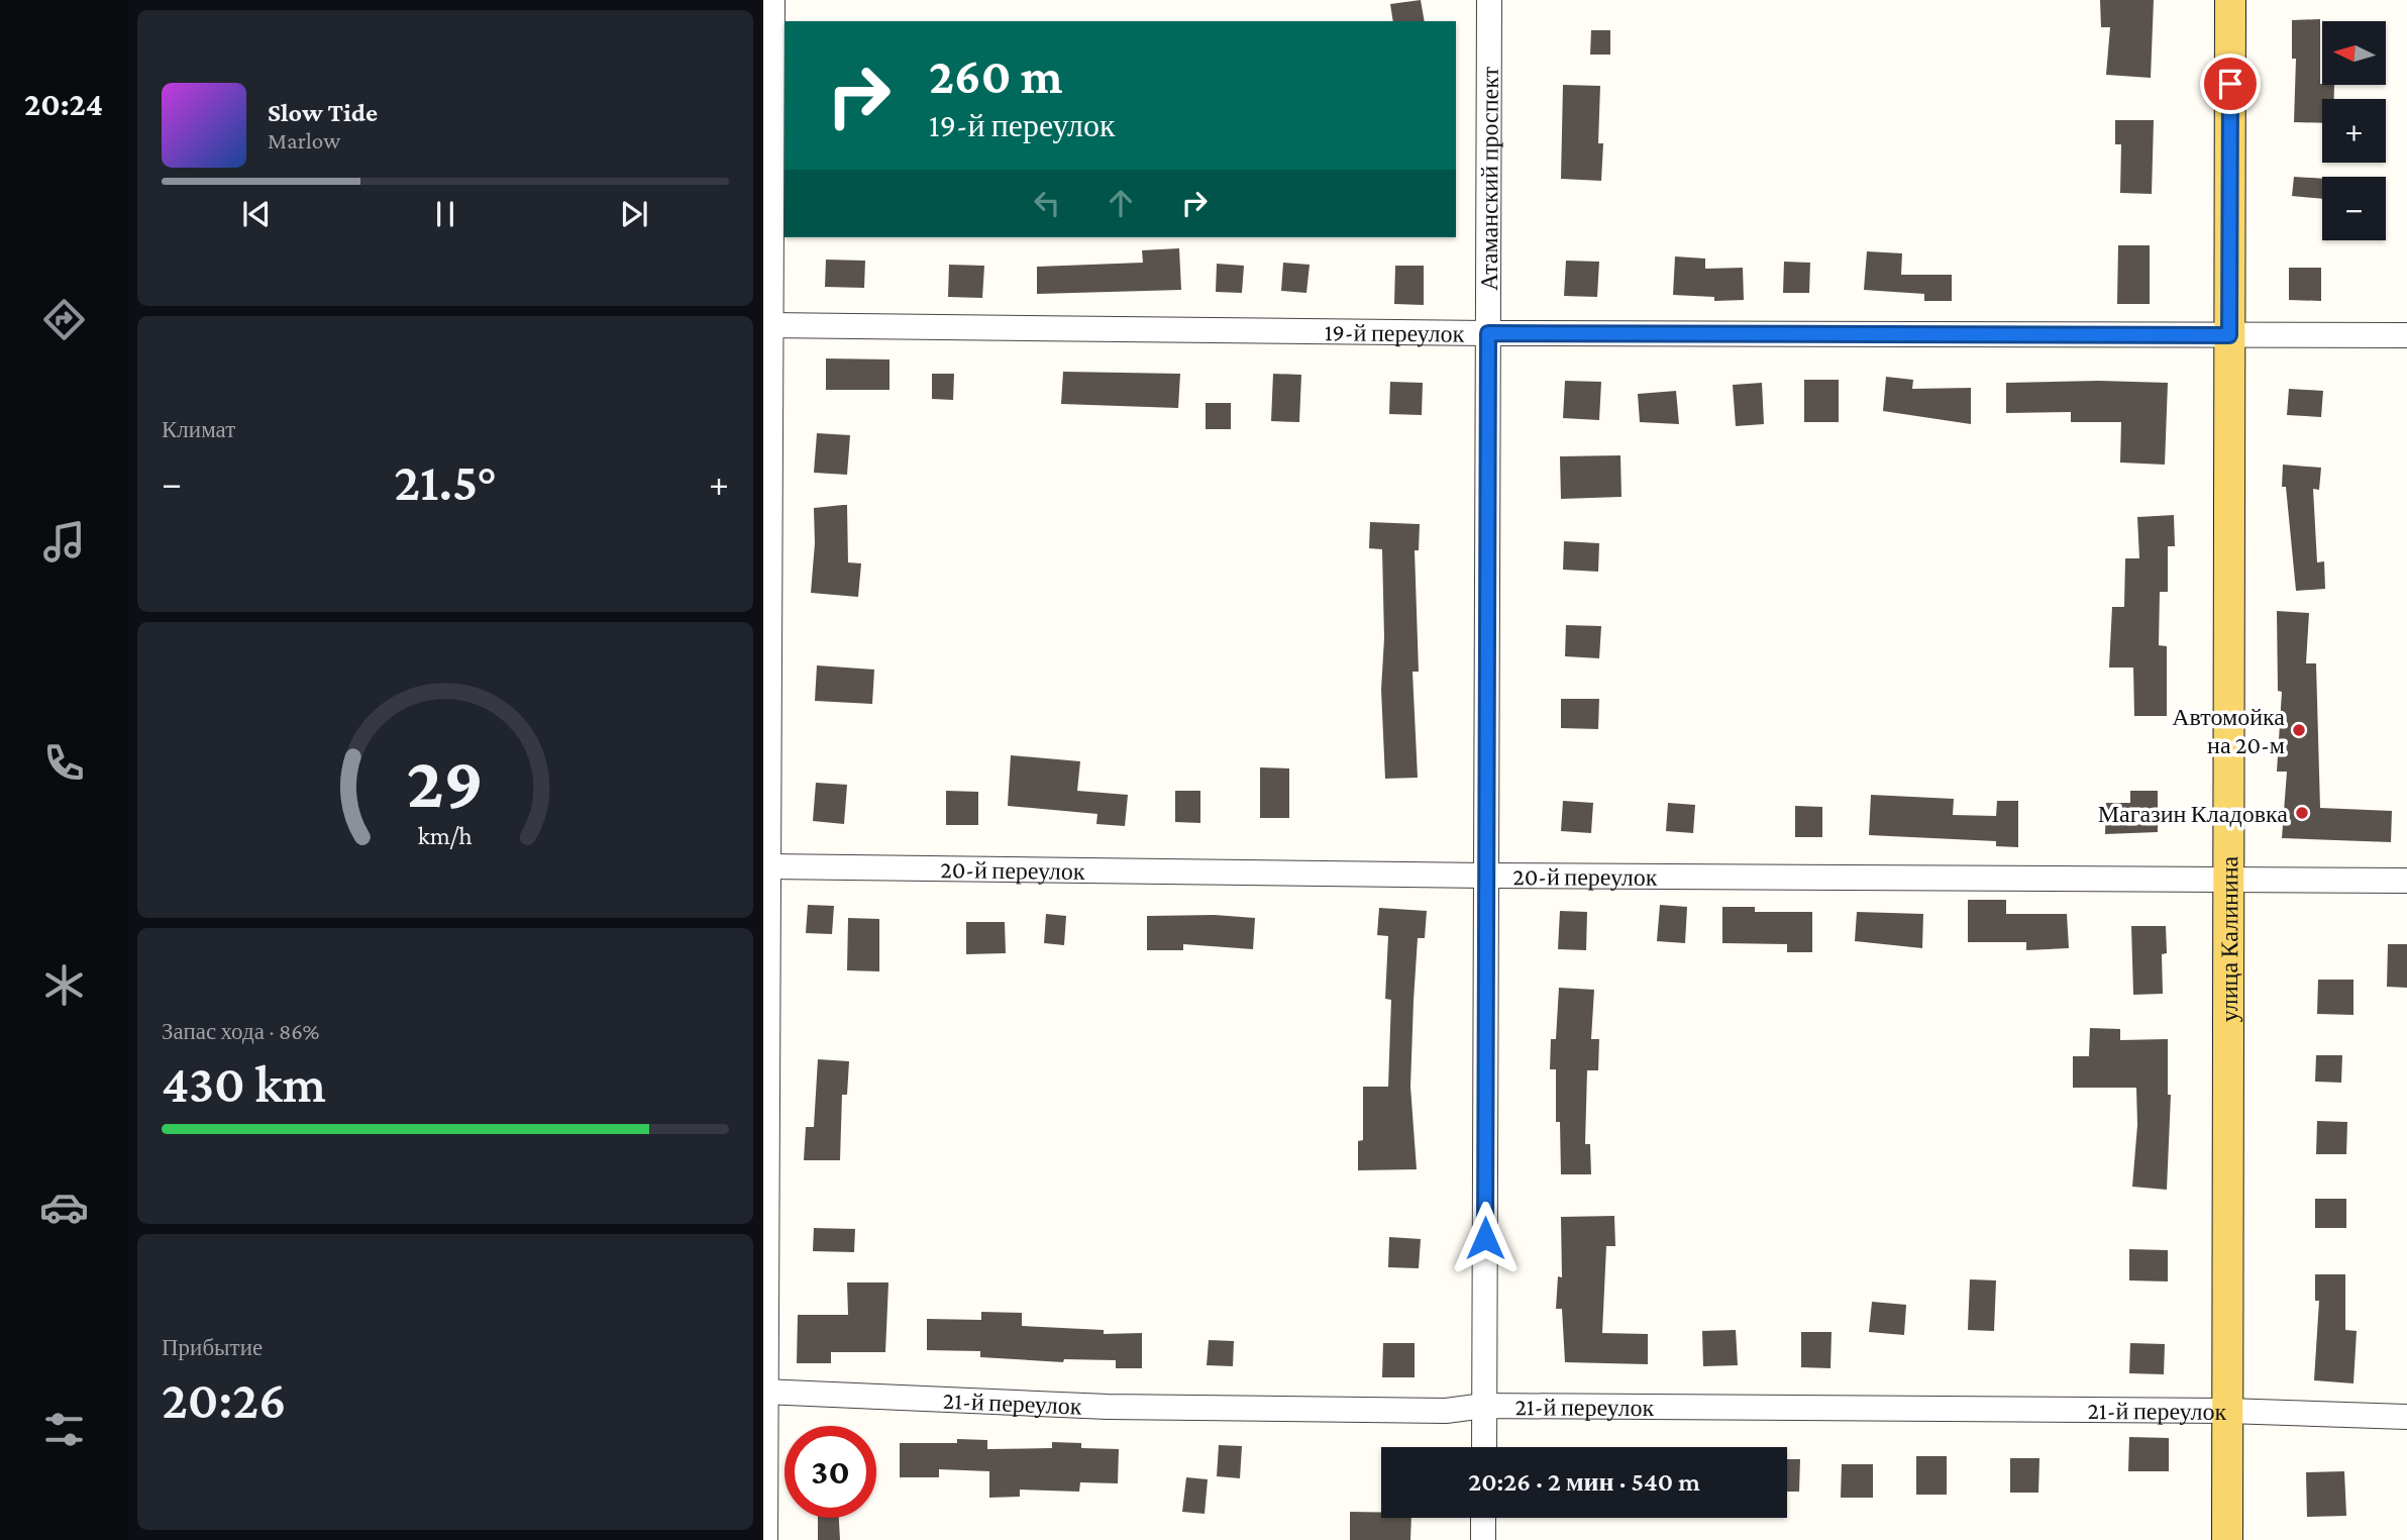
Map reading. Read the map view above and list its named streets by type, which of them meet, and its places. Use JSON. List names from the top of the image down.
{
  "streets": {
    "main road": ["улица Калинина"],
    "street": [
      "Атаманский проспект",
      "19-й переулок",
      "20-й переулок",
      "21-й переулок"
    ]
  },
  "crossings": [
    ["Атаманский проспект", "19-й переулок"],
    ["Атаманский проспект", "20-й переулок"],
    ["Атаманский проспект", "21-й переулок"],
    ["19-й переулок", "улица Калинина"],
    ["20-й переулок", "улица Калинина"],
    ["улица Калинина", "21-й переулок"]
  ],
  "places": ["Автомойка на 20-м", "Магазин Кладовка"],
  "north": "left",
  "page": {
    "tabs": "20:24",
    "map_buttons": ["+", "−"],
    "turn": ["260 m", "19-й переулок"],
    "song": ["Slow Tide", "Marlow"],
    "tile": [
      "Климат",
      ["Запас хода · 86%", "430 km"],
      ["Прибытие", "20:26"]
    ],
    "heat": ["−", "21.5°", "+"],
    "limit": "30",
    "trip": "20:26 · 2 мин · 540 m",
    "gauge": ["29", "km/h"]
  }
}
